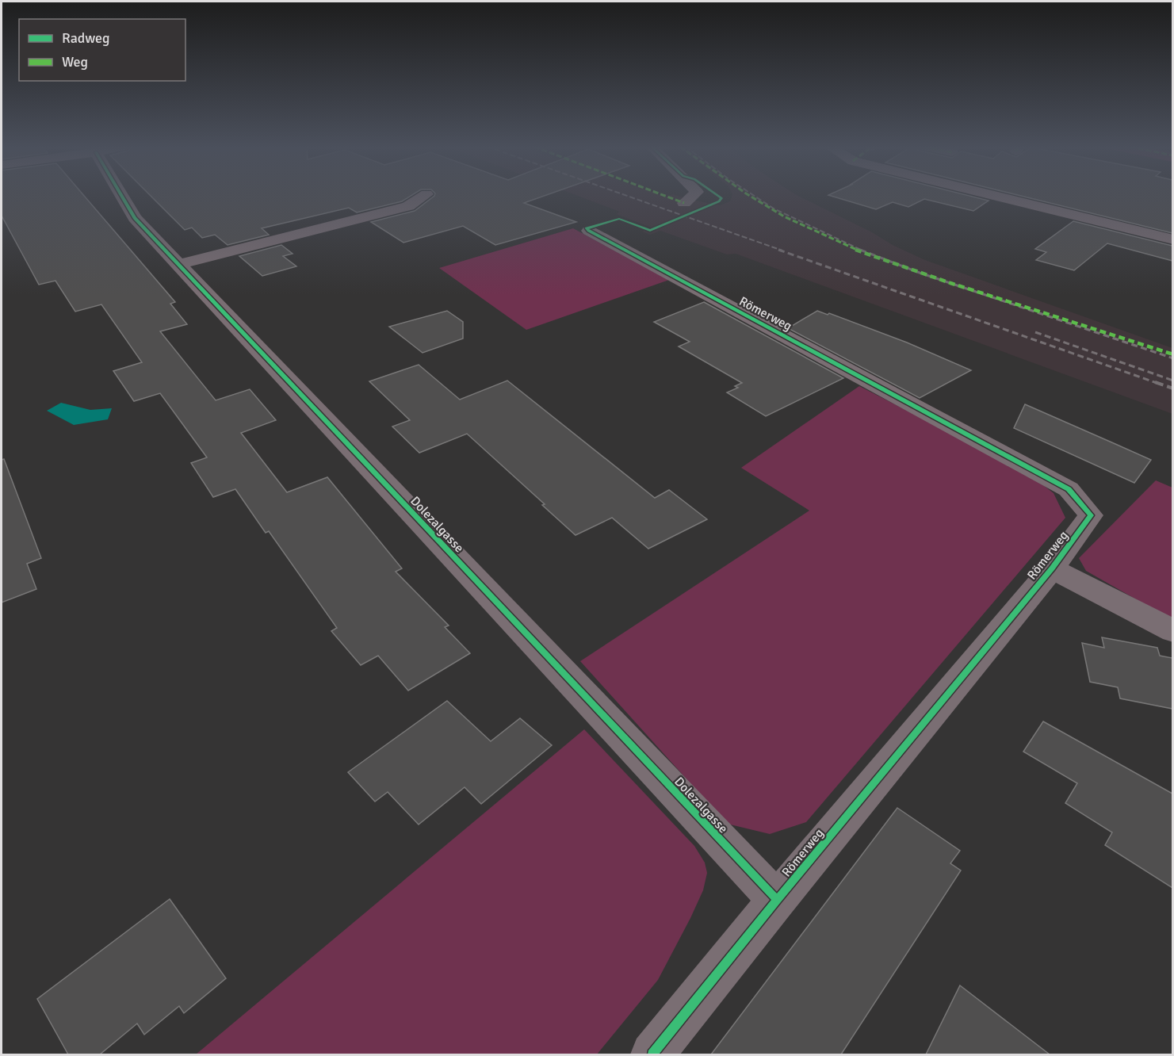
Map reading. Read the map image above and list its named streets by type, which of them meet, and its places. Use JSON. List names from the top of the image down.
{
  "streets": {
    "street": ["Römerweg", "Dolezalgasse"]
  },
  "crossings": [
    ["Römerweg", "Dolezalgasse"]
  ],
  "legend": ["Radweg", "Weg"]
}
